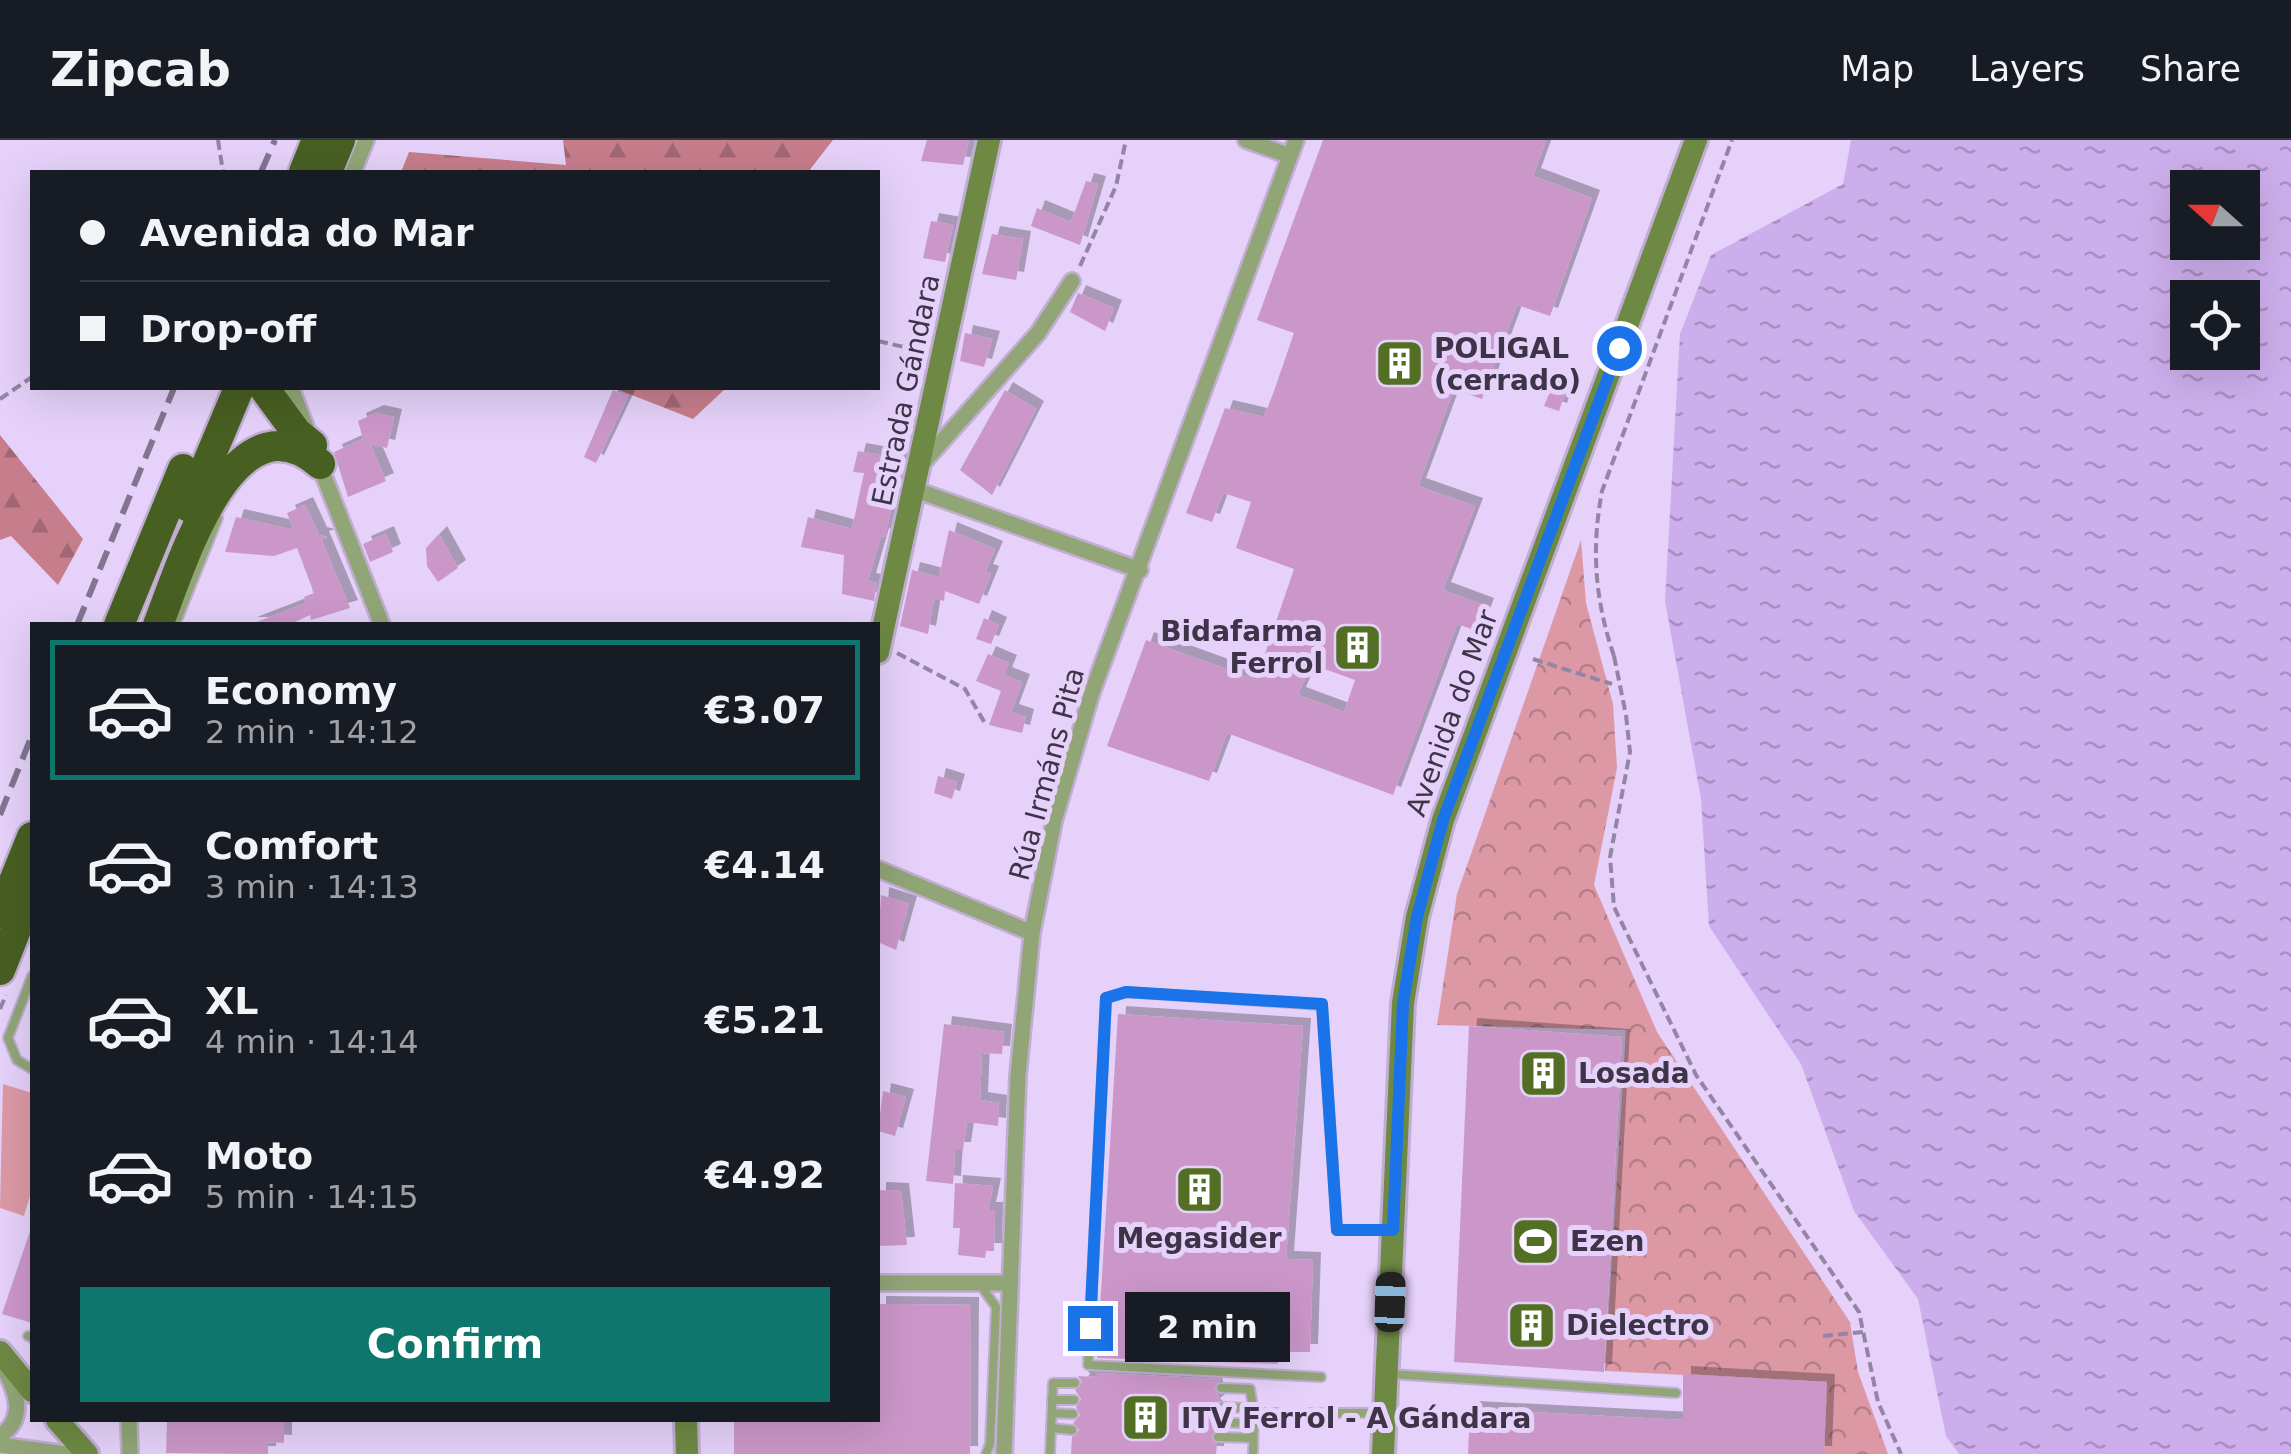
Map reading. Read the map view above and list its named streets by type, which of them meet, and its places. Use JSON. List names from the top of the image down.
{
  "streets": {
    "street": ["Estrada Gándara", "Avenida do Mar", "Rúa Irmáns Pita"]
  },
  "places": {
    "building": [
      "POLIGAL (cerrado)",
      "Bidafarma Ferrol",
      "Losada",
      "Megasider",
      "Dielectro",
      "ITV Ferrol - A Gándara"
    ],
    "sports": ["Ezen"]
  },
  "north": "left",
  "page": {
    "header": "Zipcab",
    "nav": ["Map", "Layers", "Share"],
    "banner": ["Avenida do Mar", "Drop-off"],
    "list": [
      {
        "name": "Economy",
        "note": "2 min · 14:12",
        "value": "€3.07"
      },
      {
        "name": "Comfort",
        "note": "3 min · 14:13",
        "value": "€4.14"
      },
      {
        "name": "XL",
        "note": "4 min · 14:14",
        "value": "€5.21"
      },
      {
        "name": "Moto",
        "note": "5 min · 14:15",
        "value": "€4.92"
      }
    ],
    "buttons": "Confirm",
    "bubble": "2 min"
  }
}
